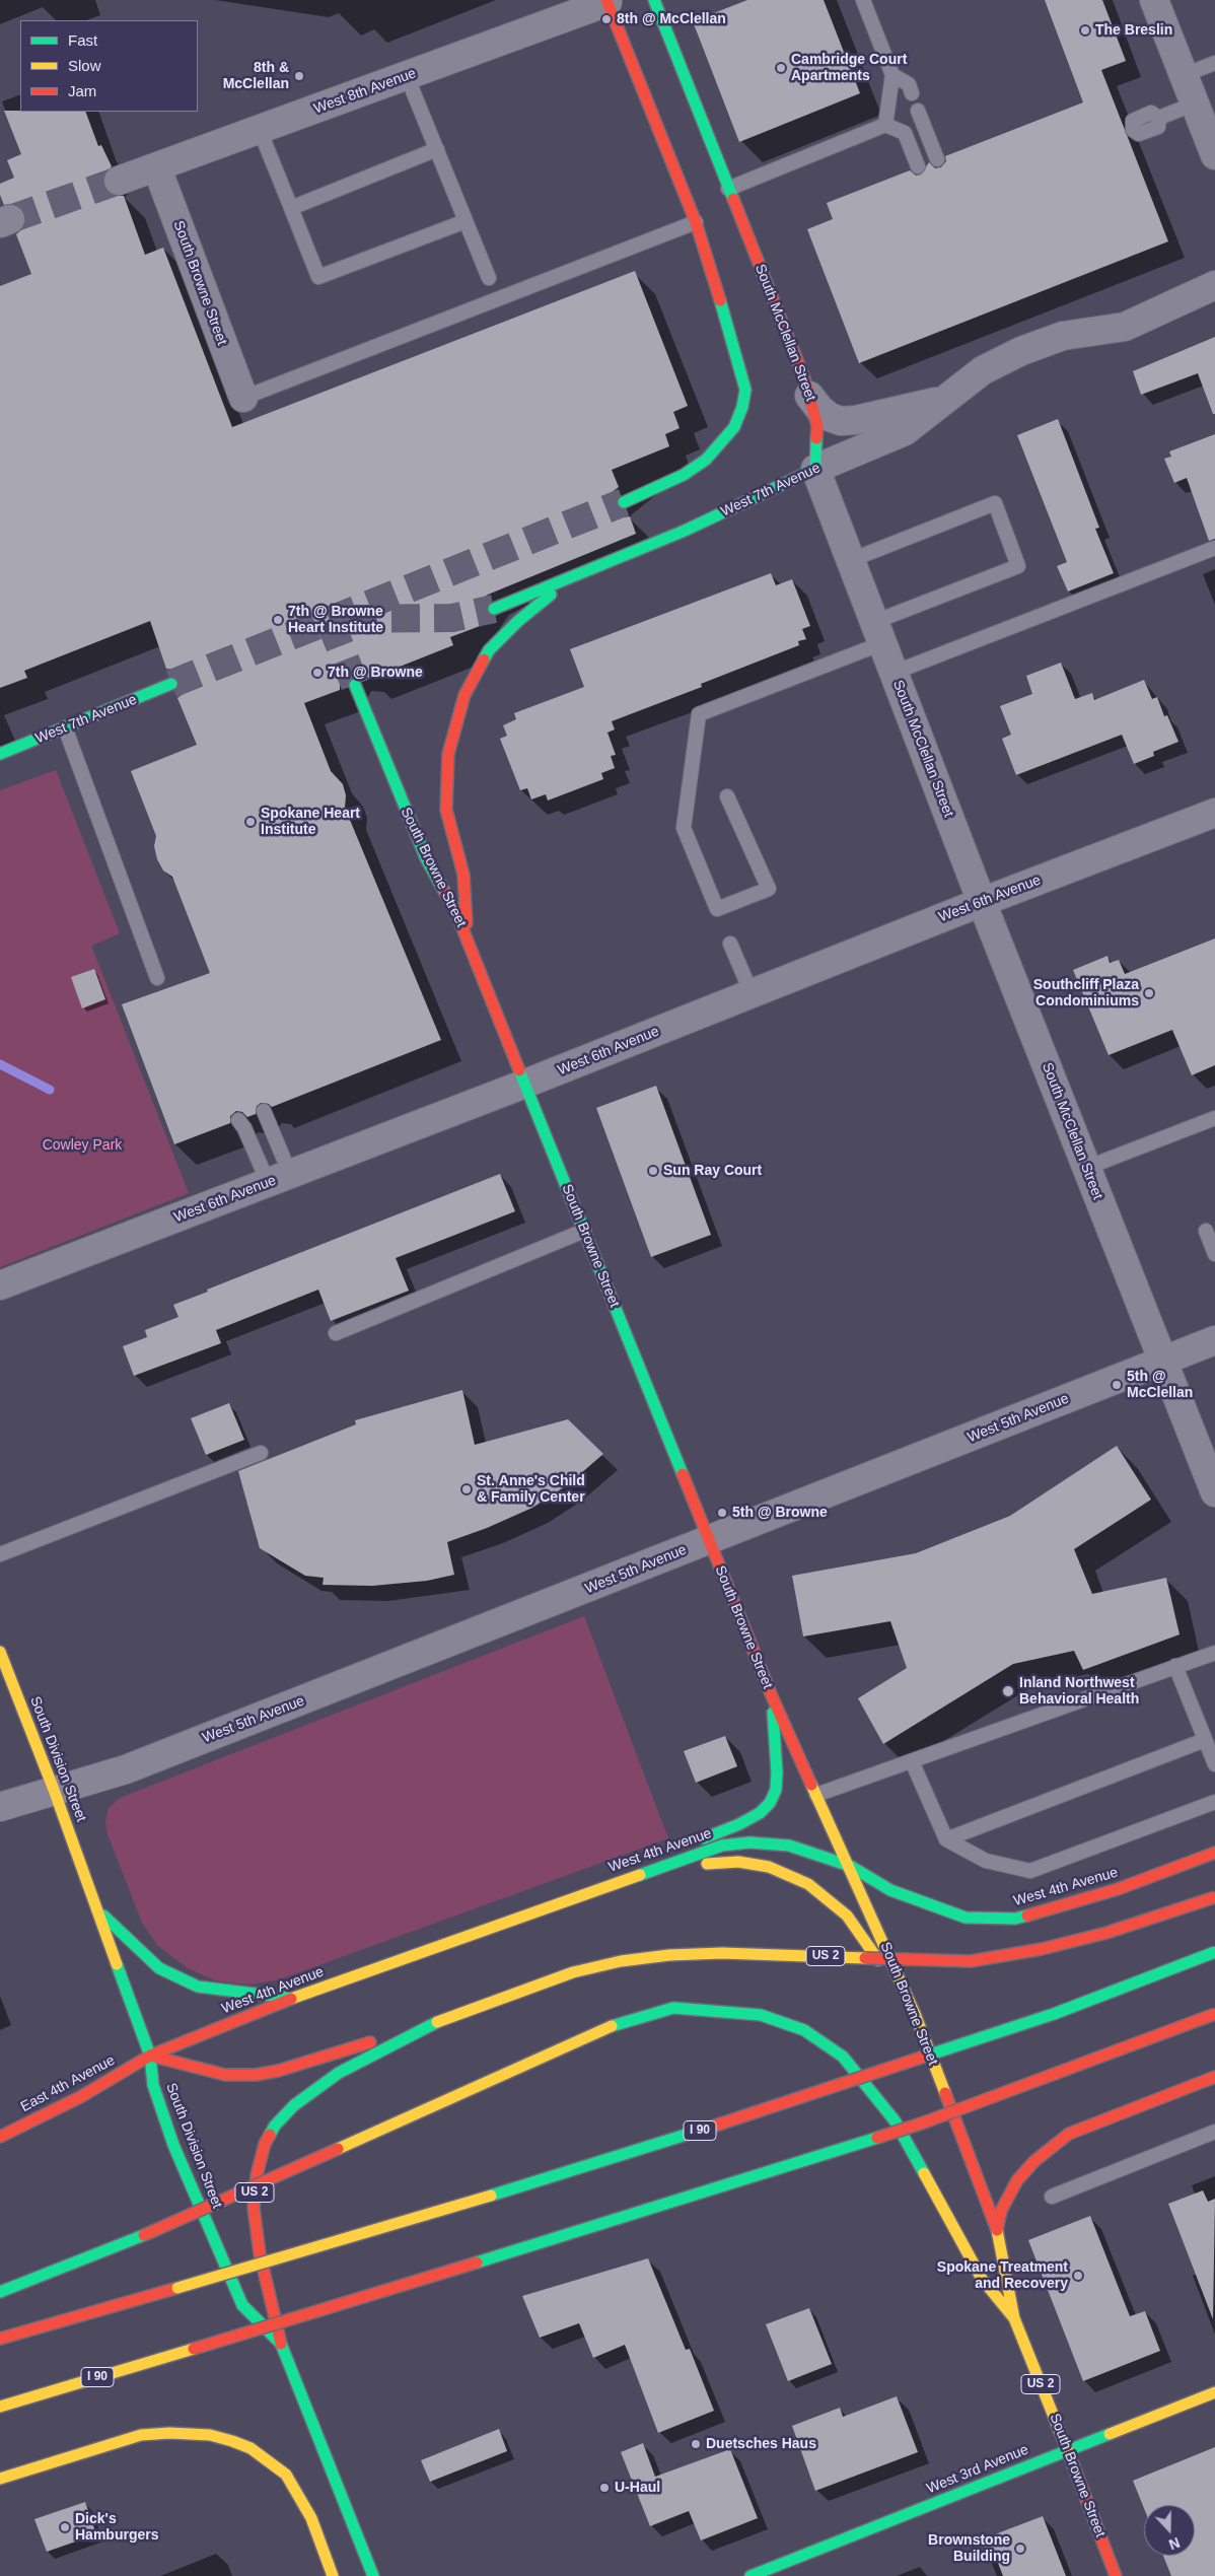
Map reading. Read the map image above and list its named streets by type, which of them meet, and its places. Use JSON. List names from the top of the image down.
{
  "streets": {
    "main road": [
      "South Browne Street",
      "South McClellan Street",
      "West 7th Avenue",
      "South Division Street",
      "West 4th Avenue",
      "US 2",
      "East 4th Avenue",
      "I 90",
      "West 3rd Avenue"
    ],
    "street": ["West 8th Avenue", "West 6th Avenue", "West 5th Avenue"]
  },
  "crossings": [
    ["West 8th Avenue", "South Browne Street"],
    ["South Browne Street", "West 7th Avenue"],
    ["South Browne Street", "West 6th Avenue"],
    ["South Browne Street", "West 5th Avenue"],
    ["South Browne Street", "West 4th Avenue"],
    ["South Browne Street", "US 2"],
    ["South Browne Street", "West 3rd Avenue"],
    ["South McClellan Street", "West 7th Avenue"],
    ["South McClellan Street", "West 6th Avenue"],
    ["South McClellan Street", "West 5th Avenue"],
    ["West 5th Avenue", "South Division Street"],
    ["South Division Street", "West 4th Avenue"],
    ["South Division Street", "US 2"],
    ["South Division Street", "East 4th Avenue"],
    ["West 4th Avenue", "East 4th Avenue"]
  ],
  "parks": ["Cowley Park"],
  "places": [
    "8th @ McClellan",
    "The Breslin",
    "Cambridge Court Apartments",
    "8th & McClellan",
    "7th @ Browne Heart Institute",
    "7th @ Browne",
    "Spokane Heart Institute",
    "Southcliff Plaza Condominiums",
    "Sun Ray Court",
    "5th @ McClellan",
    "St. Anne's Child & Family Center",
    "5th @ Browne",
    "Inland Northwest Behavioral Health",
    "Spokane Treatment and Recovery",
    "Duetsches Haus",
    "U-Haul",
    "Dick's Hamburgers",
    "Brownstone Building"
  ],
  "legend": ["Fast", "Slow", "Jam"],
  "north": "bottom"
}
